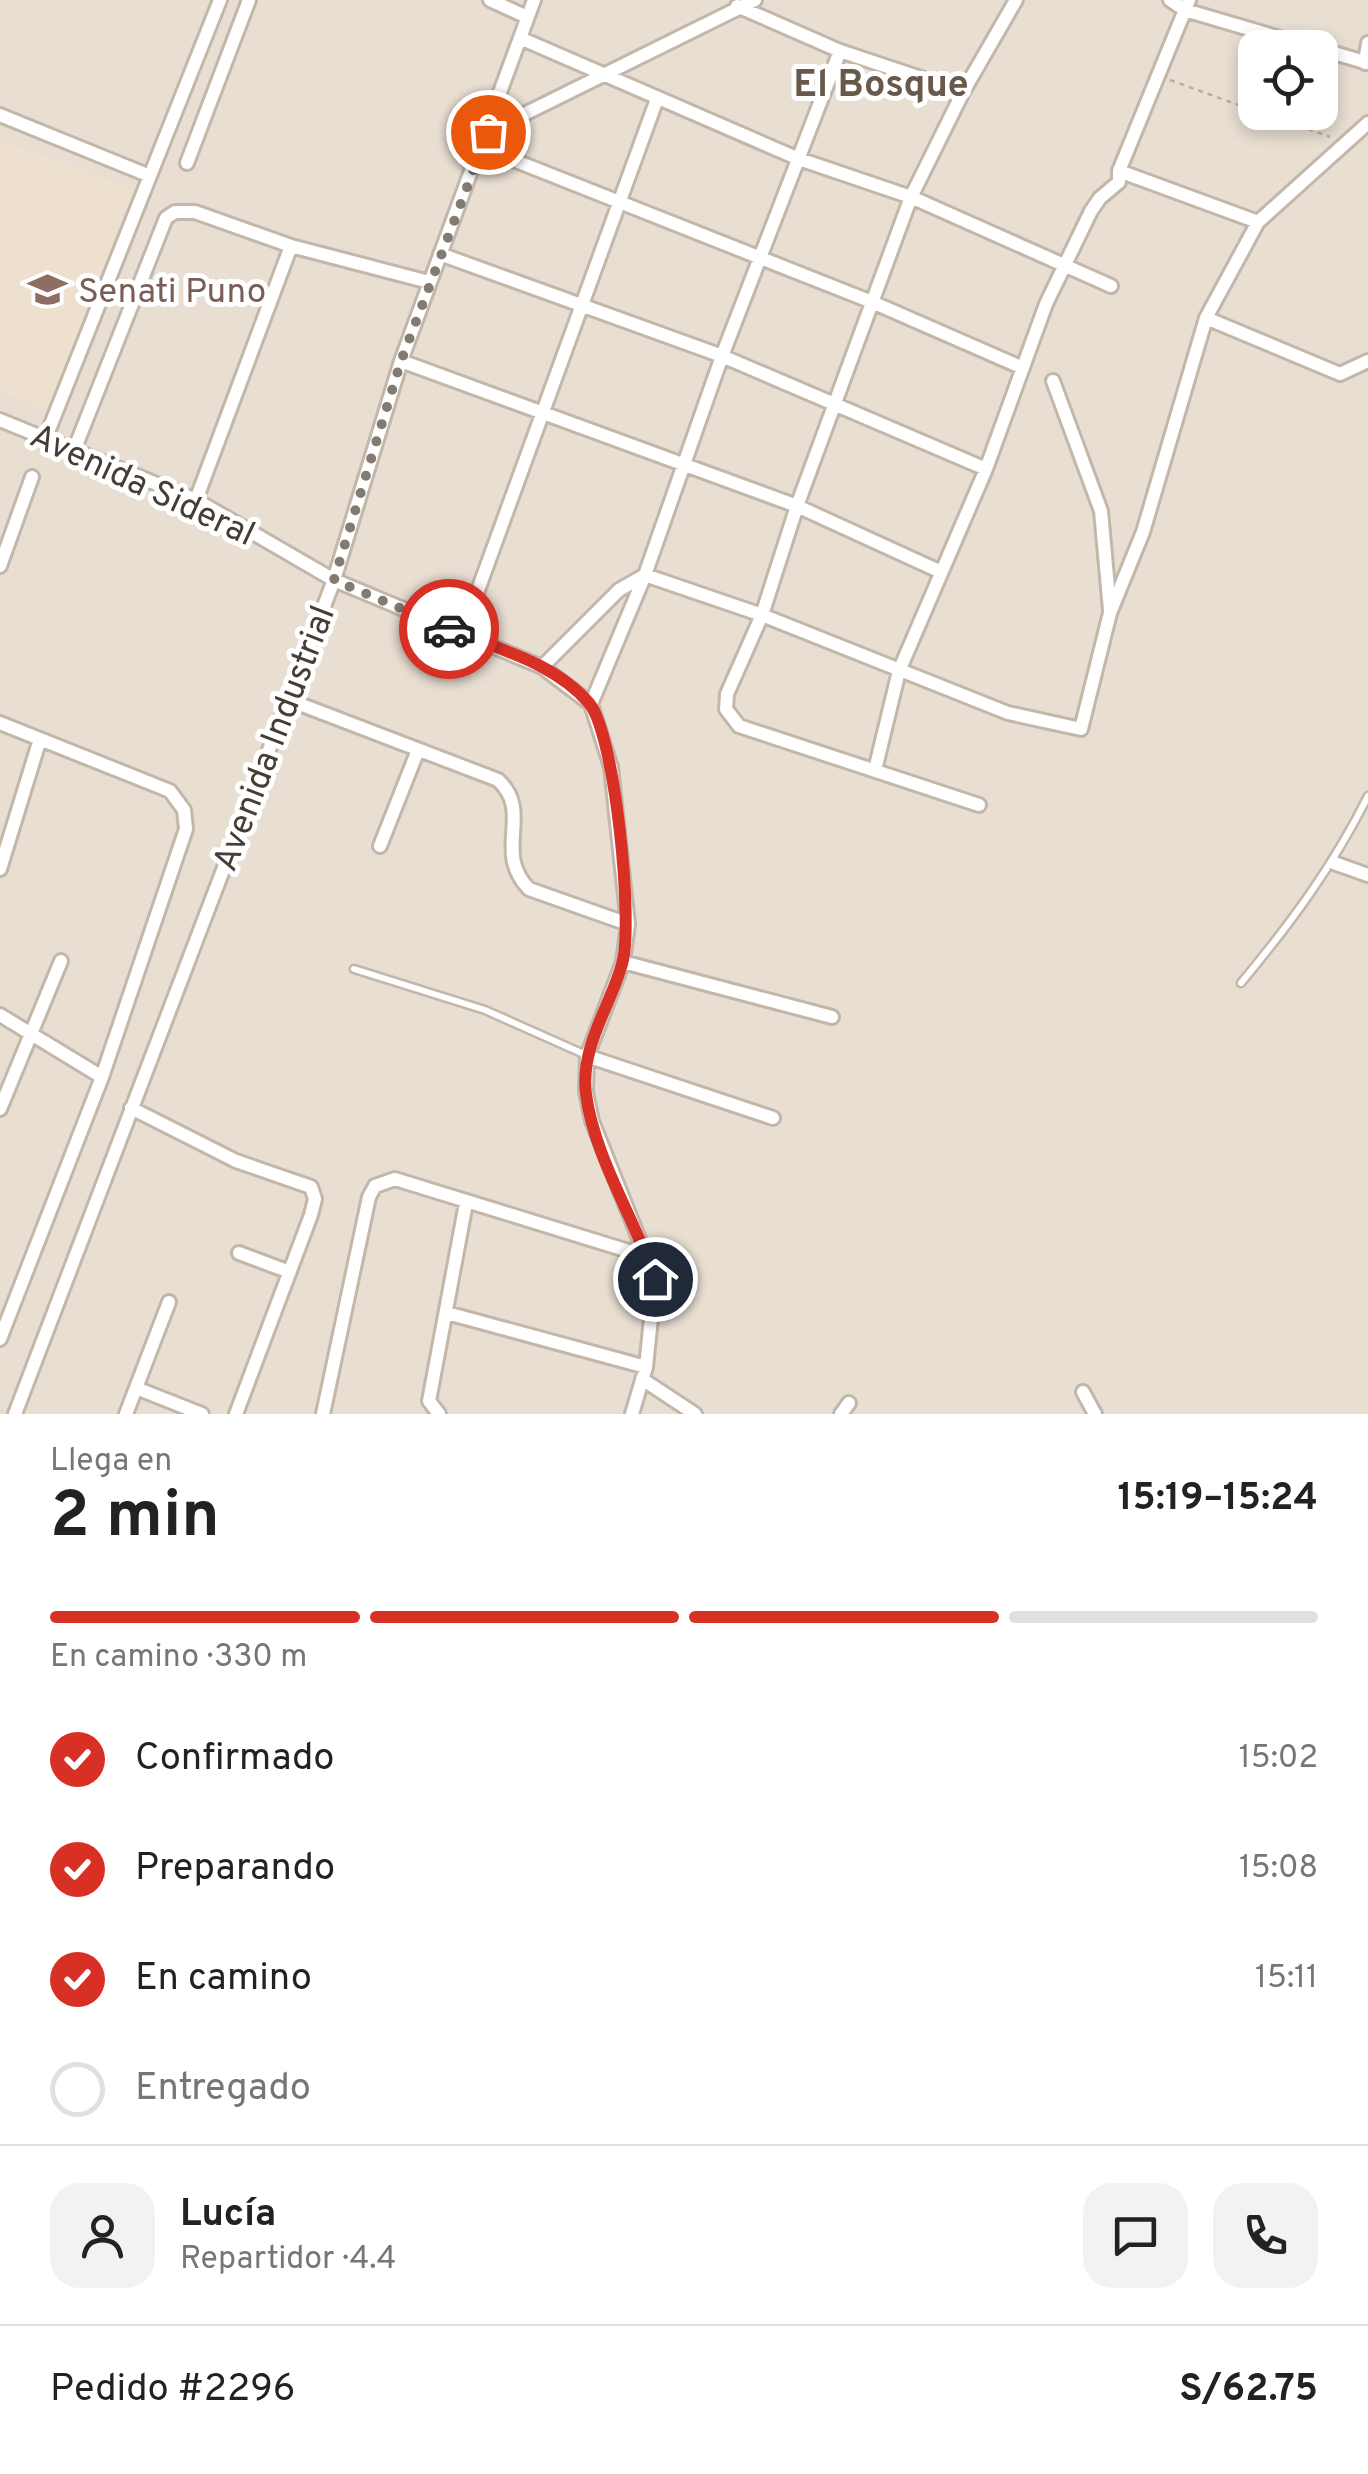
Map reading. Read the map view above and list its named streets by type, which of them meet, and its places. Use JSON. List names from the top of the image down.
{
  "streets": {
    "street": ["Avenida Sideral", "Avenida Industrial"]
  },
  "crossings": [
    ["Avenida Sideral", "Avenida Industrial"]
  ],
  "districts": ["El Bosque"],
  "places": {
    "school or university": ["Senati Puno"]
  },
  "page": {
    "heading": ["2 min", "Llega en", "15:19–15:24"],
    "panel": [
      "Lucía",
      "Repartidor · 4.4",
      "Pedido #2296",
      "S/62.75"
    ],
    "bar": "En camino · 330 m",
    "list": [
      ["Confirmado", "15:02"],
      ["Preparando", "15:08"],
      ["En camino", "15:11"],
      "Entregado"
    ]
  }
}
